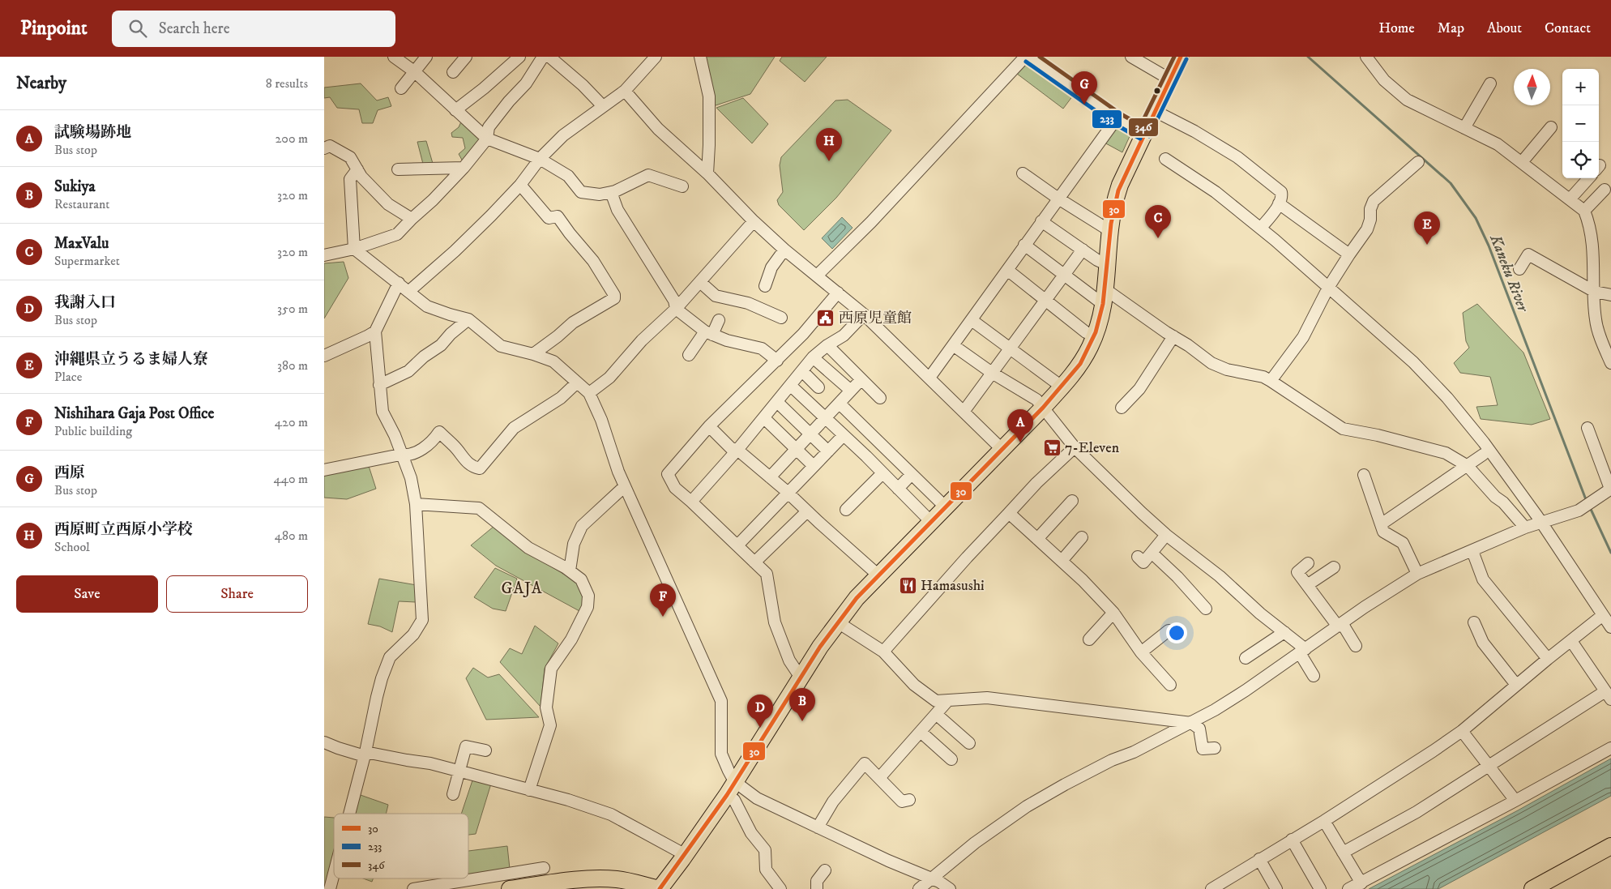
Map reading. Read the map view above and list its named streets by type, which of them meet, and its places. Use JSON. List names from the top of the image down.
{
  "districts": ["GAJA"],
  "water": ["Kaneku River"],
  "places": {
    "public building": ["西原児童館"],
    "supermarket": ["7-Eleven"],
    "restaurant": ["Hamasushi"]
  },
  "lines": ["transit line 30", "transit line 346", "transit line 233"],
  "legend": ["30", "233", "346"],
  "north": "top",
  "page": {
    "header": "Pinpoint",
    "search": "Search here",
    "nav": [
      "Home",
      "Map",
      "About",
      "Contact"
    ],
    "heading": ["Nearby", "8 results"],
    "map_buttons": ["+", "−"],
    "pins": [
      "G",
      "H",
      "C",
      "E",
      "A",
      "F",
      "B",
      "D"
    ],
    "list": [
      {
        "mark": "A",
        "name": "試験場跡地",
        "note": "Bus stop",
        "value": "200 m"
      },
      {
        "mark": "B",
        "name": "Sukiya",
        "note": "Restaurant",
        "value": "320 m"
      },
      {
        "mark": "C",
        "name": "MaxValu",
        "note": "Supermarket",
        "value": "320 m"
      },
      {
        "mark": "D",
        "name": "我謝入口",
        "note": "Bus stop",
        "value": "350 m"
      },
      {
        "mark": "E",
        "name": "沖縄県立うるま婦人寮",
        "note": "Place",
        "value": "380 m"
      },
      {
        "mark": "F",
        "name": "Nishihara Gaja Post Office",
        "note": "Public building",
        "value": "420 m"
      },
      {
        "mark": "G",
        "name": "西原",
        "note": "Bus stop",
        "value": "440 m"
      },
      {
        "mark": "H",
        "name": "西原町立西原小学校",
        "note": "School",
        "value": "480 m"
      }
    ],
    "buttons": ["Save", "Share"]
  }
}
